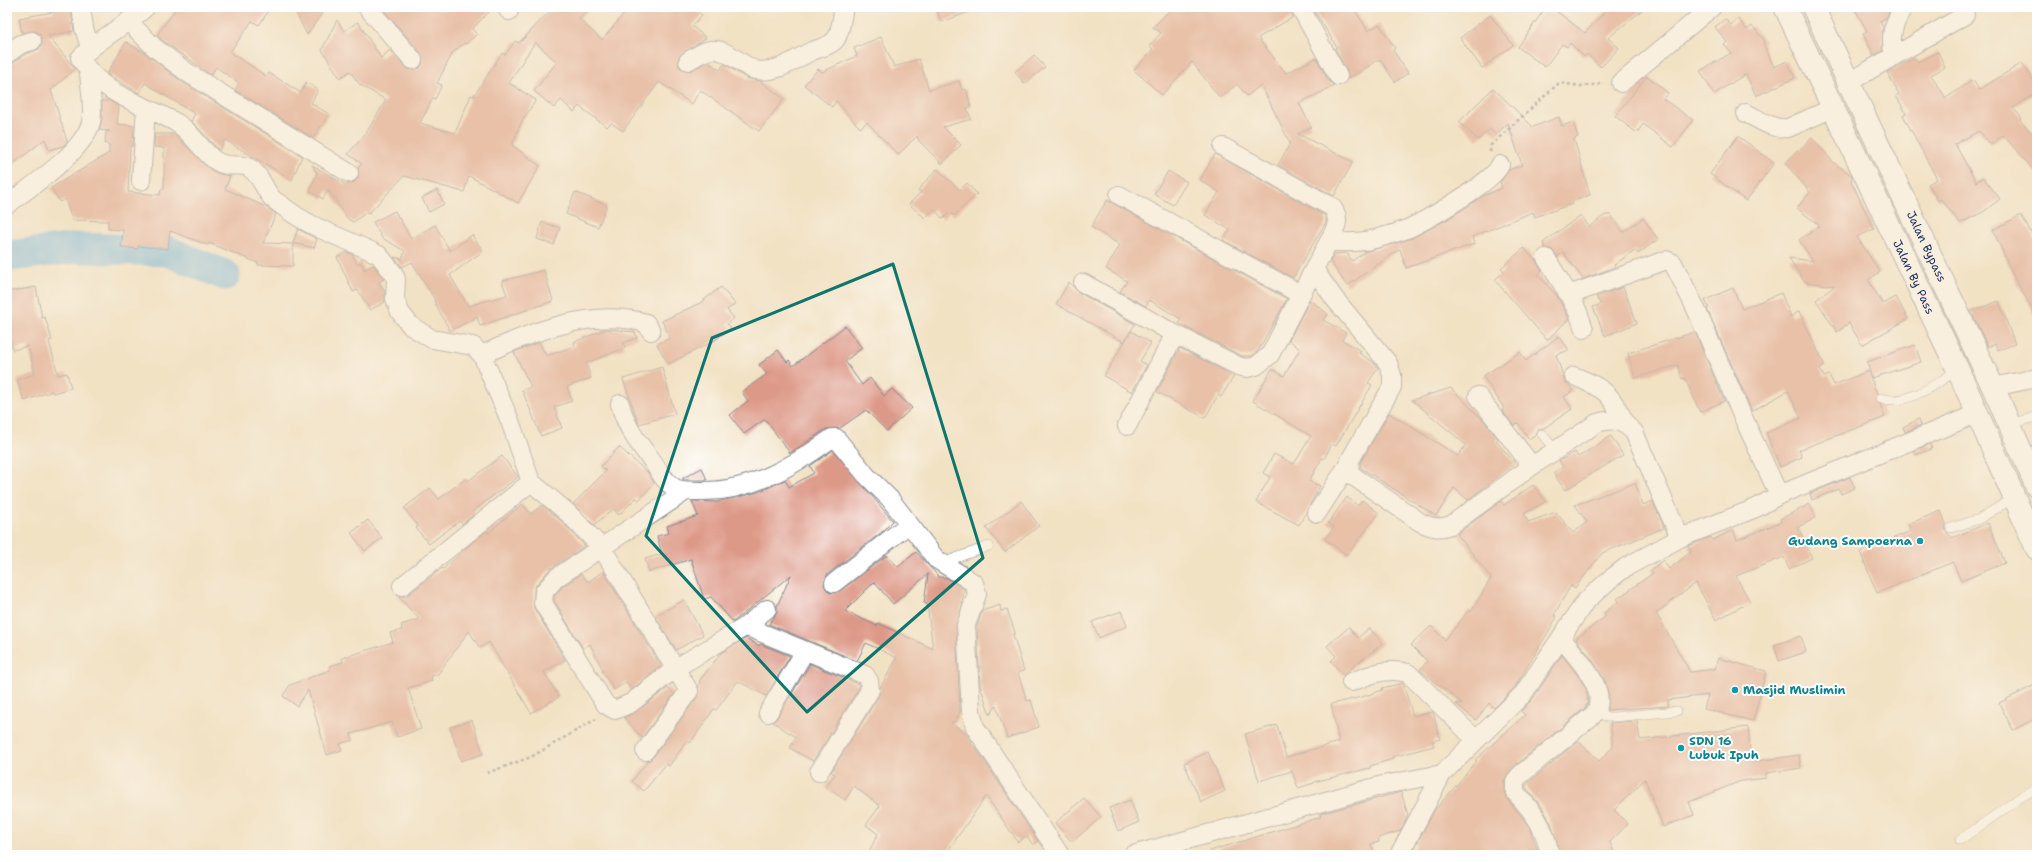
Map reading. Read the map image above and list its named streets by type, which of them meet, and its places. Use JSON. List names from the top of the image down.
{
  "streets": {
    "highway": ["Jalan Bypass", "Jalan By Pass"]
  },
  "places": ["Gudang Sampoerna", "Masjid Muslimin", "SDN 16 Lubuk Ipuh"]
}
